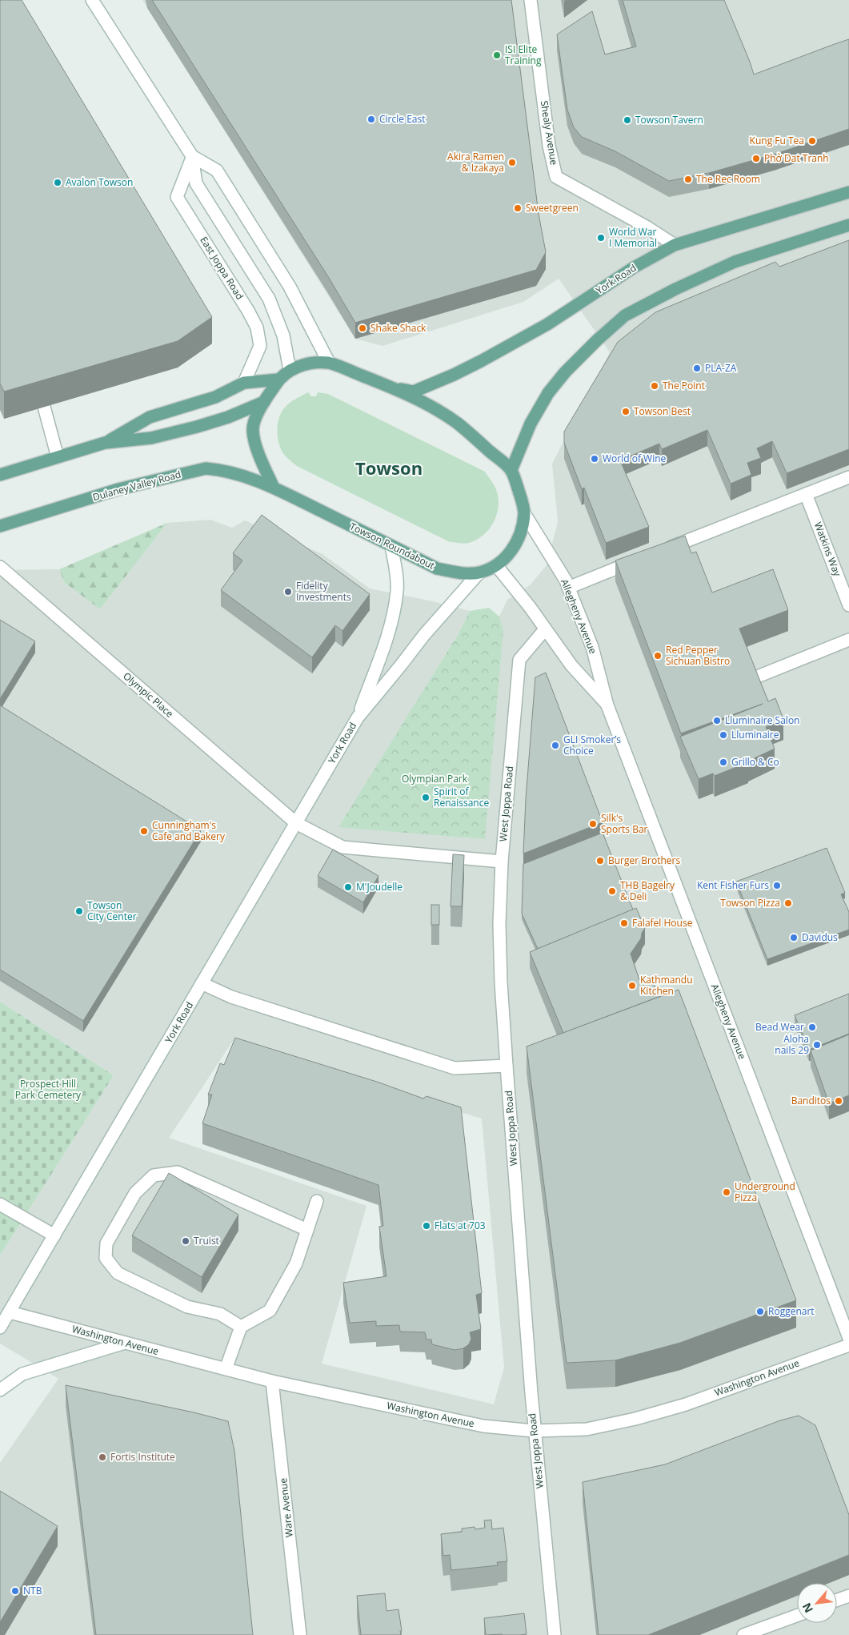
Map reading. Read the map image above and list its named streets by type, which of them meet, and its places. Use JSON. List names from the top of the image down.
{
  "streets": {
    "main road": ["York Road", "Dulaney Valley Road", "Towson Roundabout"],
    "street": [
      "Shealy Avenue",
      "East Joppa Road",
      "Watkins Way",
      "Allegheny Avenue",
      "Olympic Place",
      "West Joppa Road",
      "Washington Avenue",
      "Ware Avenue"
    ]
  },
  "crossings": [
    ["Shealy Avenue", "York Road"],
    ["York Road", "Towson Roundabout"],
    ["York Road", "Olympic Place"],
    ["York Road", "Washington Avenue"],
    ["Dulaney Valley Road", "Towson Roundabout"],
    ["Towson Roundabout", "Allegheny Avenue"],
    ["Allegheny Avenue", "West Joppa Road"],
    ["Olympic Place", "West Joppa Road"],
    ["West Joppa Road", "Washington Avenue"],
    ["Washington Avenue", "Ware Avenue"]
  ],
  "districts": ["Towson"],
  "parks": ["Olympian Park", "Prospect Hill Park Cemetery"],
  "places": [
    "ISI Elite Training",
    "Circle East",
    "Towson Tavern",
    "Kung Fu Tea",
    "Phở Dat Tranh",
    "Akira Ramen & Izakaya",
    "The Rec Room",
    "Avalon Towson",
    "Sweetgreen",
    "World War I Memorial",
    "Shake Shack",
    "PLA-ZA",
    "The Point",
    "Towson Best",
    "World of Wine",
    "Fidelity Investments",
    "Red Pepper Sichuan Bistro",
    "Lluminaire Salon",
    "Lluminaire",
    "GLI Smoker’s Choice",
    "Grillo & Co",
    "Spirit of Renaissance",
    "Silk's Sports Bar",
    "Cunningham's Cafe and Bakery",
    "Burger Brothers",
    "Kent Fisher Furs",
    "M'Joudelle",
    "THB Bagelry & Deli",
    "Towson Pizza",
    "Towson City Center",
    "Falafel House",
    "Davidus",
    "Kathmandu Kitchen",
    "Bead Wear",
    "Aloha nails 29",
    "Banditos",
    "Underground Pizza",
    "Flats at 703",
    "Truist",
    "Roggenart",
    "Fortis Institute",
    "NTB"
  ],
  "north": "bottom left"
}
